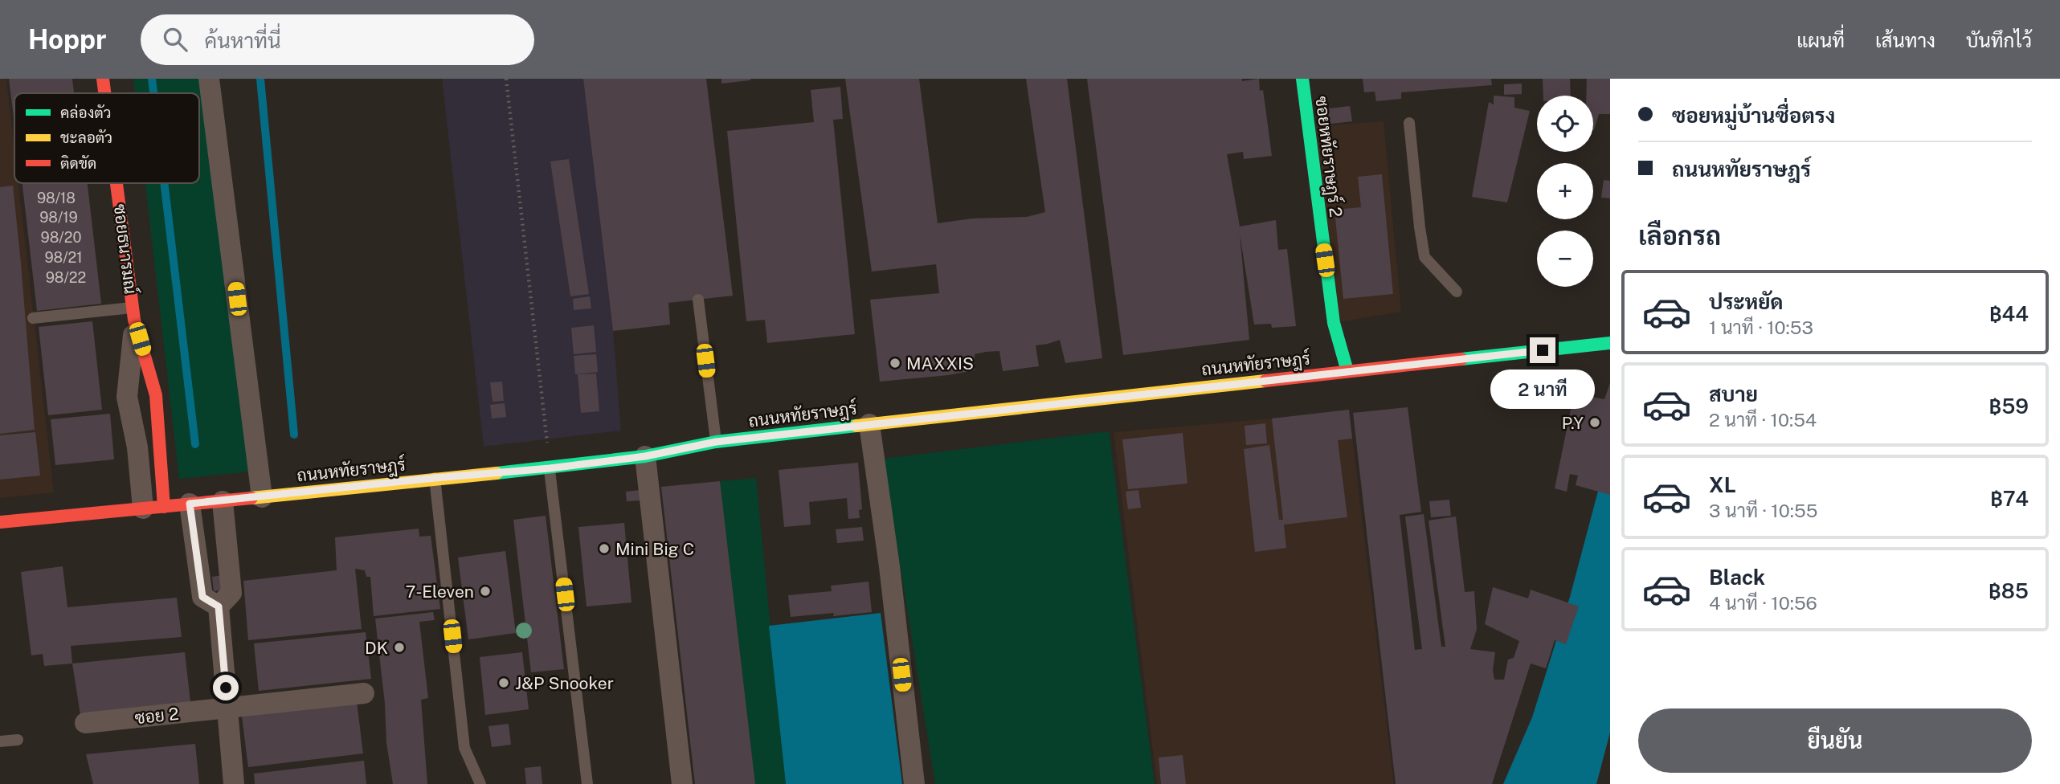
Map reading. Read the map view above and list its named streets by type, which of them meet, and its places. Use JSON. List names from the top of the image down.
{
  "streets": {
    "main road": ["ซอยหทัยราษฎร์ 2", "ซอยธนารมณ์", "ถนนหทัยราษฎร์"],
    "street": ["ซอย 2"]
  },
  "crossings": [
    ["ซอยหทัยราษฎร์ 2", "ถนนหทัยราษฎร์"],
    ["ซอยธนารมณ์", "ถนนหทัยราษฎร์"]
  ],
  "places": [
    "MAXXIS",
    "P.Y",
    "Mini Big C",
    "7-Eleven",
    "DK",
    "J&P Snooker"
  ],
  "house_numbers": [
    "98/18",
    "98/19",
    "98/20",
    "98/21",
    "98/22"
  ],
  "legend": ["คล่องตัว", "ชะลอตัว", "ติดขัด"],
  "page": {
    "header": "Hoppr",
    "search": "ค้นหาที่นี่",
    "nav": ["แผนที่", "เส้นทาง", "บันทึกไว้"],
    "banner": ["ซอยหมู่บ้านซื่อตรง", "ถนนหทัยราษฎร์"],
    "map_buttons": ["+", "−"],
    "heading": "เลือกรถ",
    "list": [
      {
        "name": "ประหยัด",
        "note": "1 นาที · 10:53",
        "value": "฿44"
      },
      {
        "name": "สบาย",
        "note": "2 นาที · 10:54",
        "value": "฿59"
      },
      {
        "name": "XL",
        "note": "3 นาที · 10:55",
        "value": "฿74"
      },
      {
        "name": "Black",
        "note": "4 นาที · 10:56",
        "value": "฿85"
      }
    ],
    "bubble": "2 นาที",
    "buttons": "ยืนยัน"
  }
}
